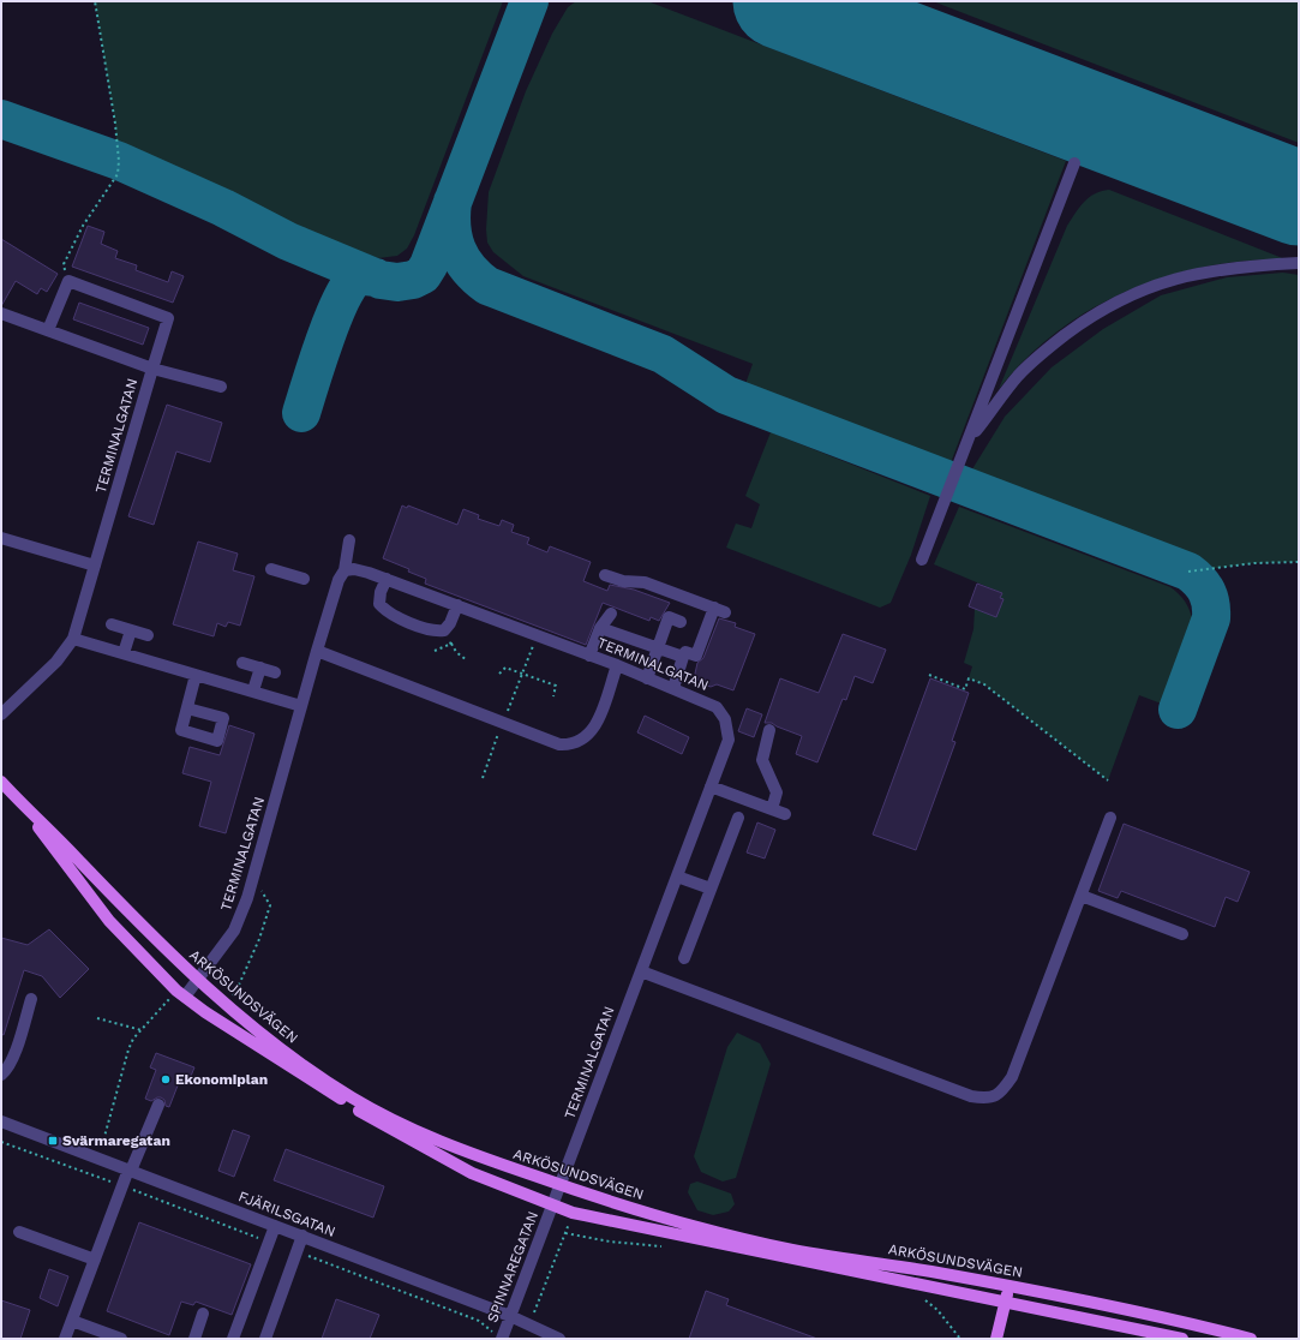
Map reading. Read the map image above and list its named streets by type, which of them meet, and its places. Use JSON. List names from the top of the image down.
{
  "streets": {
    "main road": ["ARKÖSUNDSVÄGEN"],
    "street": ["TERMINALGATAN", "FJÄRILSGATAN", "SPINNAREGATAN"]
  },
  "crossings": [
    ["TERMINALGATAN", "ARKÖSUNDSVÄGEN"],
    ["TERMINALGATAN", "SPINNAREGATAN"],
    ["ARKÖSUNDSVÄGEN", "SPINNAREGATAN"],
    ["FJÄRILSGATAN", "SPINNAREGATAN"]
  ],
  "places": {
    "other": ["Ekonomiplan"],
    "transit": ["Svärmaregatan"]
  }
}
